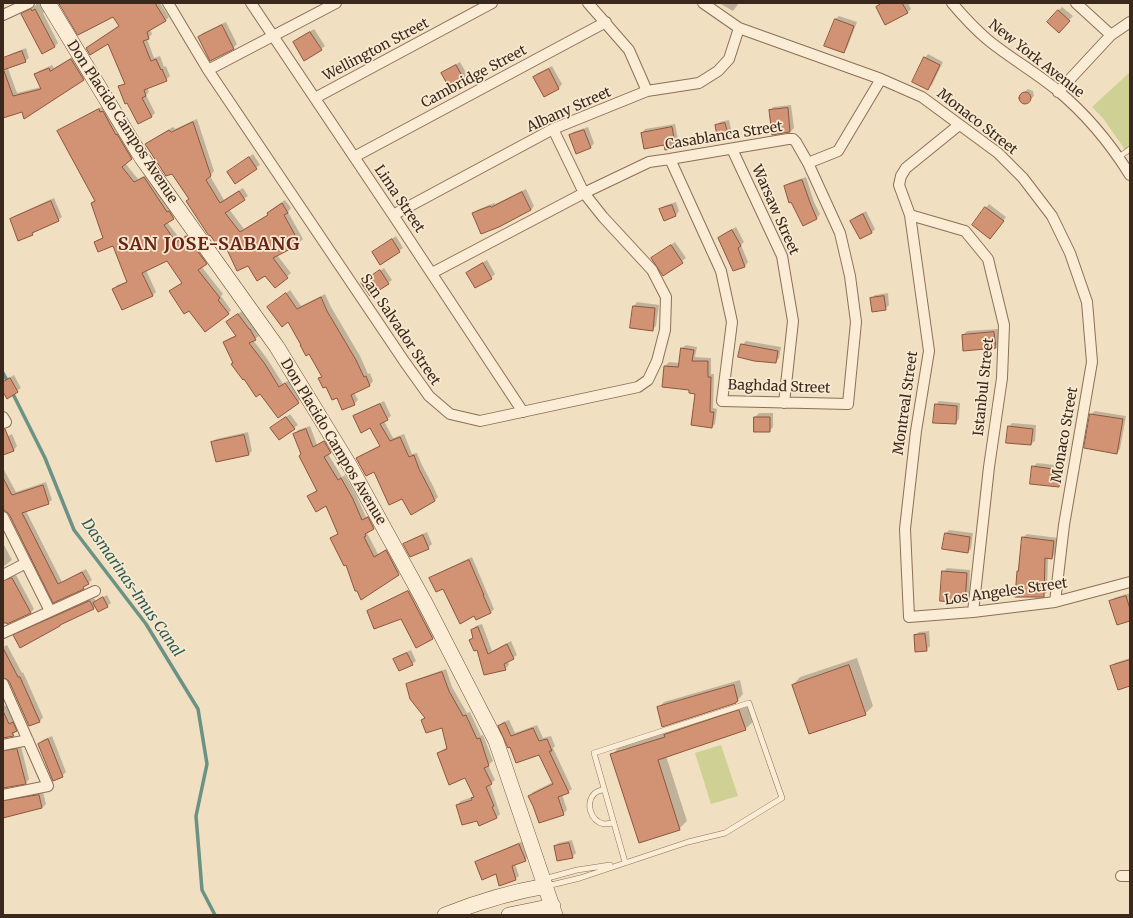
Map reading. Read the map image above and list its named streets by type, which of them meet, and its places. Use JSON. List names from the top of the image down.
{
  "streets": {
    "main road": ["Don Placido Campos Avenue"],
    "street": [
      "Wellington Street",
      "New York Avenue",
      "Cambridge Street",
      "Albany Street",
      "Monaco Street",
      "Casablanca Street",
      "Lima Street",
      "Warsaw Street",
      "San Salvador Street",
      "Baghdad Street",
      "Istanbul Street",
      "Montreal Street",
      "Los Angeles Street"
    ]
  },
  "crossings": [
    ["Wellington Street", "Lima Street"],
    ["Cambridge Street", "Lima Street"],
    ["Albany Street", "Monaco Street"],
    ["Albany Street", "Lima Street"],
    ["Albany Street", "San Salvador Street"],
    ["Monaco Street", "Montreal Street"],
    ["Monaco Street", "Los Angeles Street"],
    ["Casablanca Street", "Lima Street"],
    ["Casablanca Street", "Warsaw Street"],
    ["Casablanca Street", "San Salvador Street"],
    ["Casablanca Street", "Baghdad Street"],
    ["Lima Street", "San Salvador Street"],
    ["Warsaw Street", "Baghdad Street"],
    ["Istanbul Street", "Montreal Street"],
    ["Istanbul Street", "Los Angeles Street"],
    ["Montreal Street", "Los Angeles Street"]
  ],
  "districts": ["SAN JOSE-SABANG"],
  "water": ["Dasmarinas-Imus Canal"]
}
